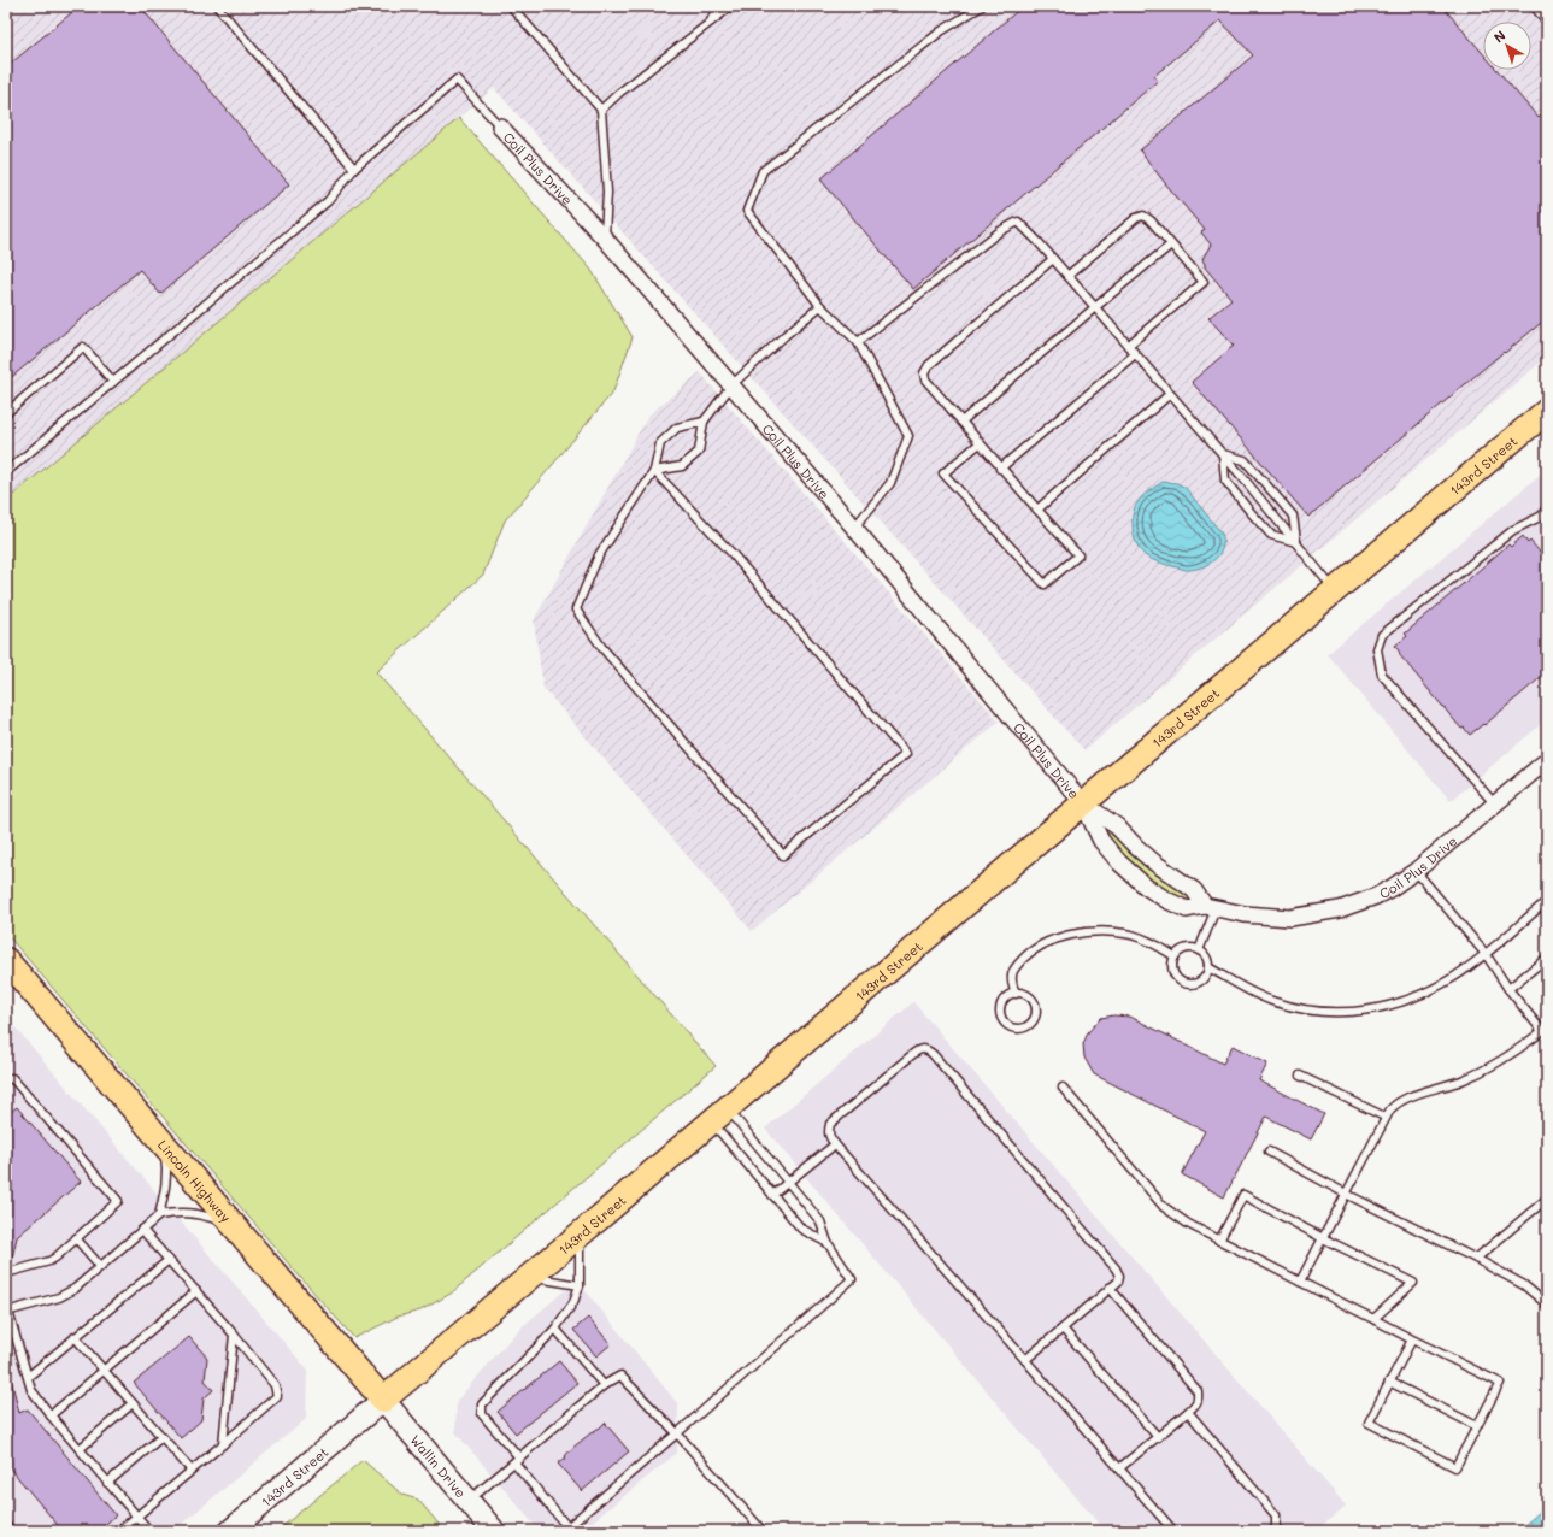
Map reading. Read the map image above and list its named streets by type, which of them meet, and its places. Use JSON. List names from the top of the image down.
{
  "streets": {
    "main road": ["143rd Street", "Lincoln Highway"],
    "street": ["Coil Plus Drive", "Wallin Drive"]
  },
  "crossings": [
    ["Coil Plus Drive", "143rd Street"],
    ["143rd Street", "Lincoln Highway"],
    ["143rd Street", "Wallin Drive"],
    ["Lincoln Highway", "Wallin Drive"]
  ],
  "north": "top left"
}
